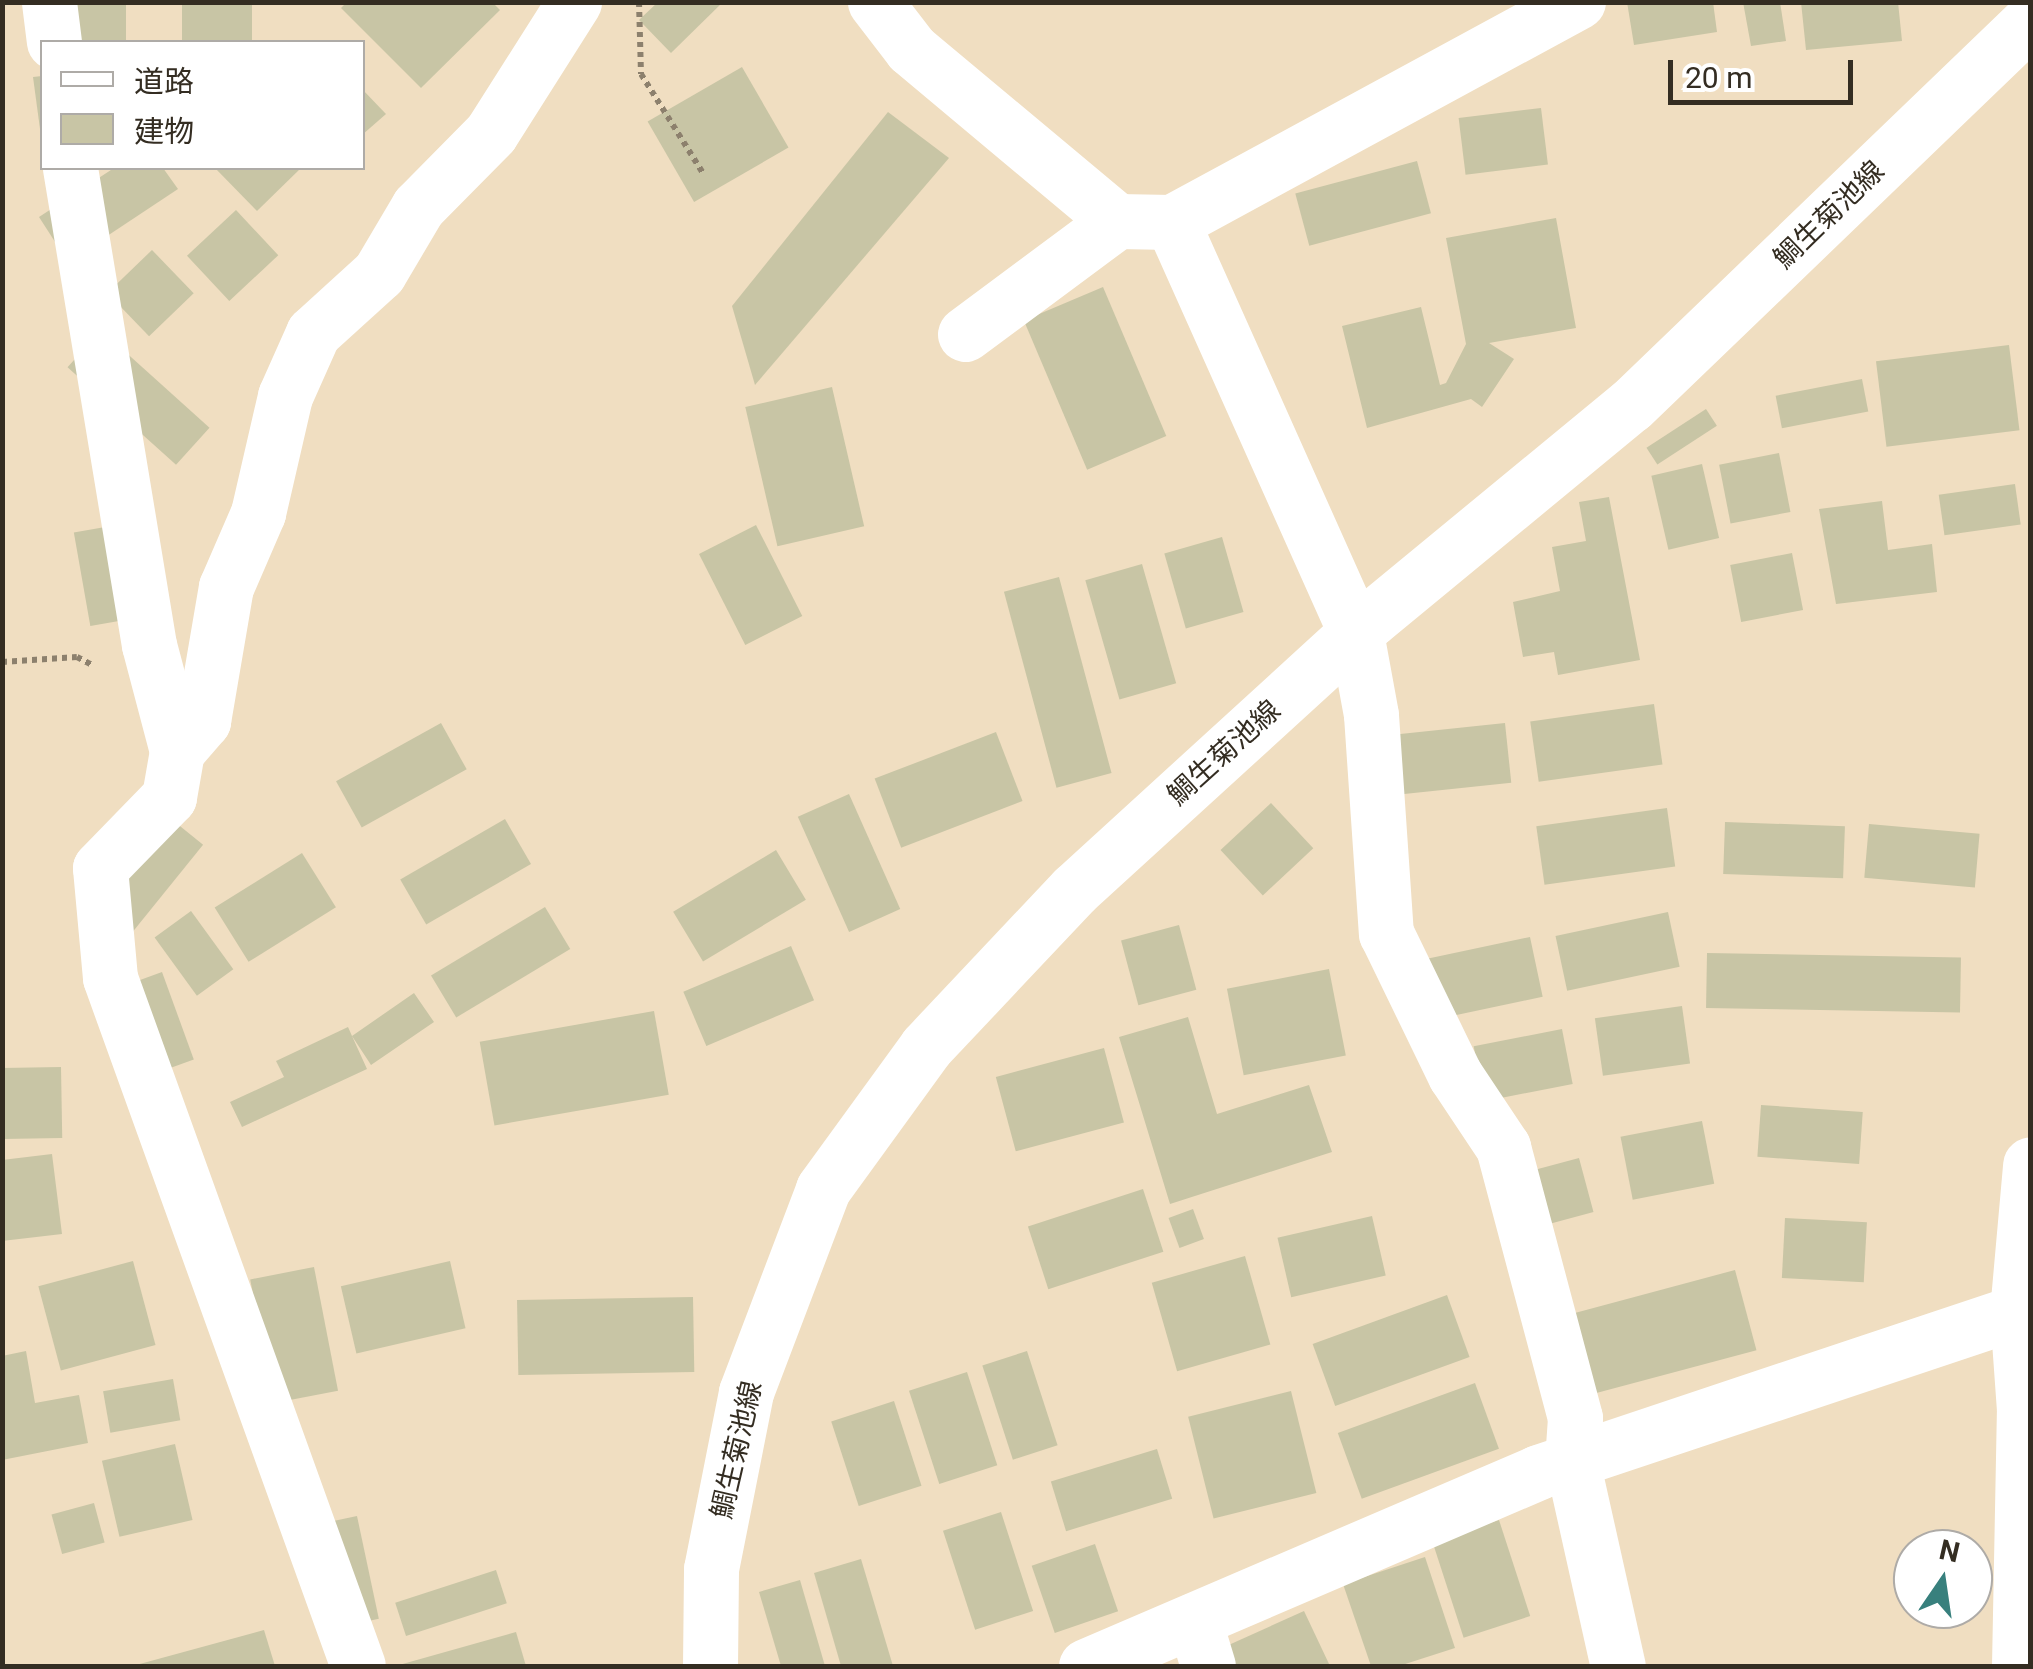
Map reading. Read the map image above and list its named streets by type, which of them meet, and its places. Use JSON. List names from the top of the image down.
{
  "streets": {
    "street": ["鯛生菊池線"]
  },
  "legend": ["道路", "建物"],
  "scale_bar": "20 m",
  "north": "top"
}
